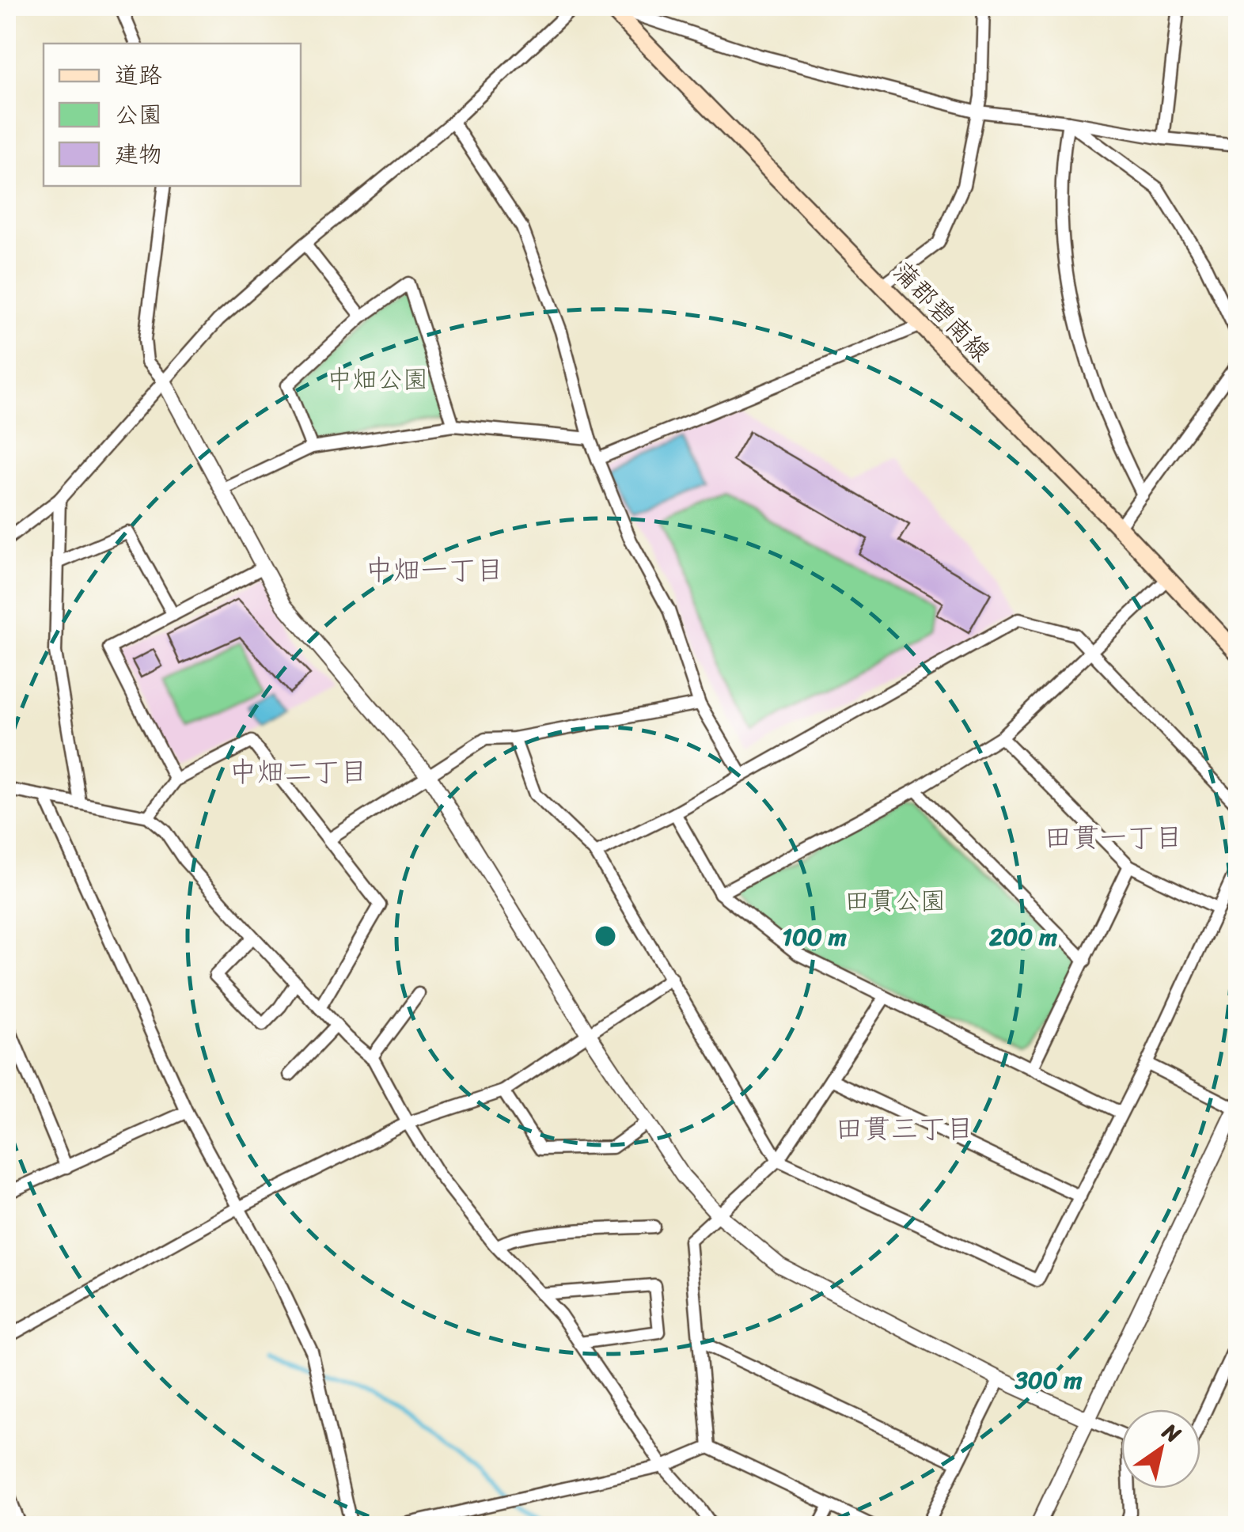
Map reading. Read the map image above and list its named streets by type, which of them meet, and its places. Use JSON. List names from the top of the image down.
{
  "streets": {
    "main road": ["蒲郡碧南線"]
  },
  "districts": [
    "中畑一丁目",
    "中畑二丁目",
    "田貫一丁目",
    "田貫三丁目"
  ],
  "parks": ["中畑公園", "田貫公園"],
  "legend": ["道路", "公園", "建物"],
  "north": "top right",
  "rings": ["100 m", "200 m", "300 m"]
}
